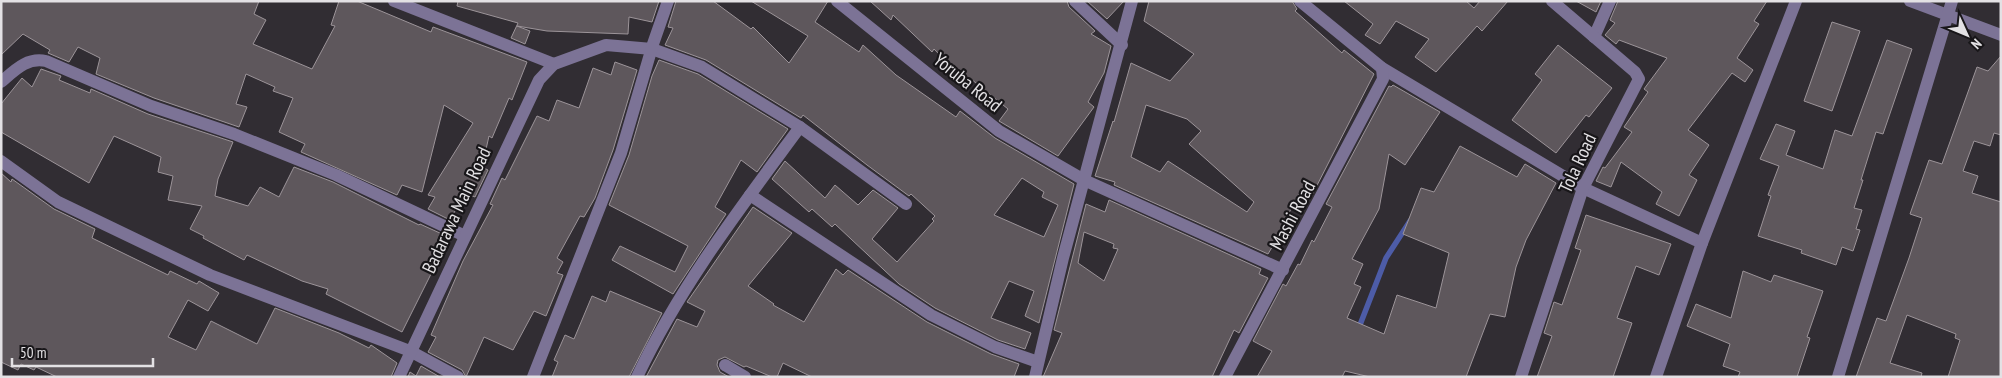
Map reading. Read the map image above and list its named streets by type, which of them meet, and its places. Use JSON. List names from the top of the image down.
{
  "streets": {
    "street": [
      "Yoruba Road",
      "Tola Road",
      "Badarawa Main Road",
      "Mashi Road"
    ]
  },
  "crossings": [
    ["Yoruba Road", "Mashi Road"]
  ],
  "scale_bar": "50 m",
  "north": "bottom right"
}
